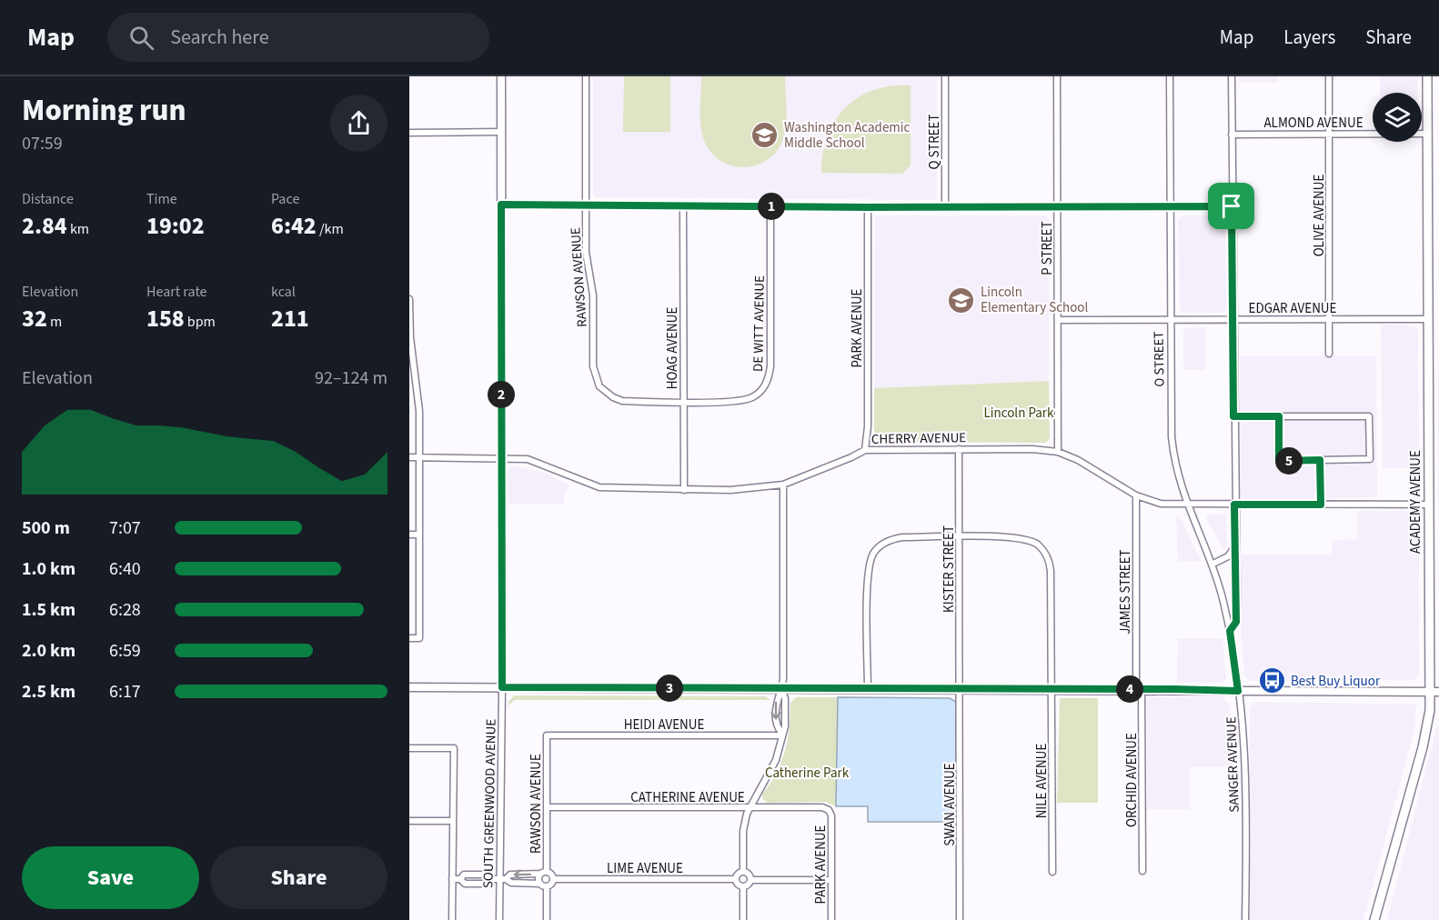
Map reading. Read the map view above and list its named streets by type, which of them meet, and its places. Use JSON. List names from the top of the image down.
{
  "streets": {
    "main road": ["ACADEMY AVENUE"],
    "street": [
      "ALMOND AVENUE",
      "Q STREET",
      "OLIVE AVENUE",
      "P STREET",
      "RAWSON AVENUE",
      "EDGAR AVENUE",
      "DE WITT AVENUE",
      "PARK AVENUE",
      "HOAG AVENUE",
      "O STREET",
      "CHERRY AVENUE",
      "KISTER STREET",
      "JAMES STREET",
      "HEIDI AVENUE",
      "SANGER AVENUE",
      "ORCHID AVENUE",
      "NILE AVENUE",
      "CATHERINE AVENUE",
      "SOUTH GREENWOOD AVENUE",
      "SWAN AVENUE",
      "LIME AVENUE"
    ]
  },
  "crossings": [
    ["ALMOND AVENUE", "OLIVE AVENUE"],
    ["ALMOND AVENUE", "ACADEMY AVENUE"],
    ["ALMOND AVENUE", "SANGER AVENUE"],
    ["OLIVE AVENUE", "EDGAR AVENUE"],
    ["P STREET", "EDGAR AVENUE"],
    ["P STREET", "CHERRY AVENUE"],
    ["RAWSON AVENUE", "DE WITT AVENUE"],
    ["RAWSON AVENUE", "HOAG AVENUE"],
    ["RAWSON AVENUE", "HEIDI AVENUE"],
    ["RAWSON AVENUE", "CATHERINE AVENUE"],
    ["RAWSON AVENUE", "LIME AVENUE"],
    ["EDGAR AVENUE", "O STREET"],
    ["EDGAR AVENUE", "ACADEMY AVENUE"],
    ["EDGAR AVENUE", "SANGER AVENUE"],
    ["DE WITT AVENUE", "HOAG AVENUE"],
    ["PARK AVENUE", "CHERRY AVENUE"],
    ["PARK AVENUE", "CATHERINE AVENUE"],
    ["HOAG AVENUE", "CHERRY AVENUE"],
    ["O STREET", "CHERRY AVENUE"],
    ["O STREET", "SANGER AVENUE"],
    ["CHERRY AVENUE", "ACADEMY AVENUE"],
    ["CHERRY AVENUE", "KISTER STREET"],
    ["CHERRY AVENUE", "JAMES STREET"],
    ["CHERRY AVENUE", "SANGER AVENUE"],
    ["KISTER STREET", "NILE AVENUE"],
    ["KISTER STREET", "SWAN AVENUE"],
    ["JAMES STREET", "ORCHID AVENUE"]
  ],
  "parks": ["Lincoln Park", "Catherine Park"],
  "places": {
    "school or university": ["Washington Academic Middle School", "Lincoln Elementary School"],
    "bus stop": ["Best Buy Liquor"]
  },
  "page": {
    "header": "Map",
    "search": "Search here",
    "nav": ["Map", "Layers", "Share"],
    "heading": ["Morning run", "07:59"],
    "stats": [
      ["Distance", "2.84 km"],
      ["Time", "19:02"],
      ["Pace", "6:42 /km"],
      ["Elevation", "32 m"],
      ["Heart rate", "158 bpm"],
      ["kcal", "211"]
    ],
    "pins": [
      "1",
      "2",
      "5",
      "3",
      "4"
    ],
    "chart": ["Elevation", "92–124 m"],
    "list": [
      {
        "name": "500 m",
        "note": "7:07"
      },
      {
        "name": "1.0 km",
        "note": "6:40"
      },
      {
        "name": "1.5 km",
        "note": "6:28"
      },
      {
        "name": "2.0 km",
        "note": "6:59"
      },
      {
        "name": "2.5 km",
        "note": "6:17"
      }
    ],
    "buttons": ["Save", "Share"]
  }
}
